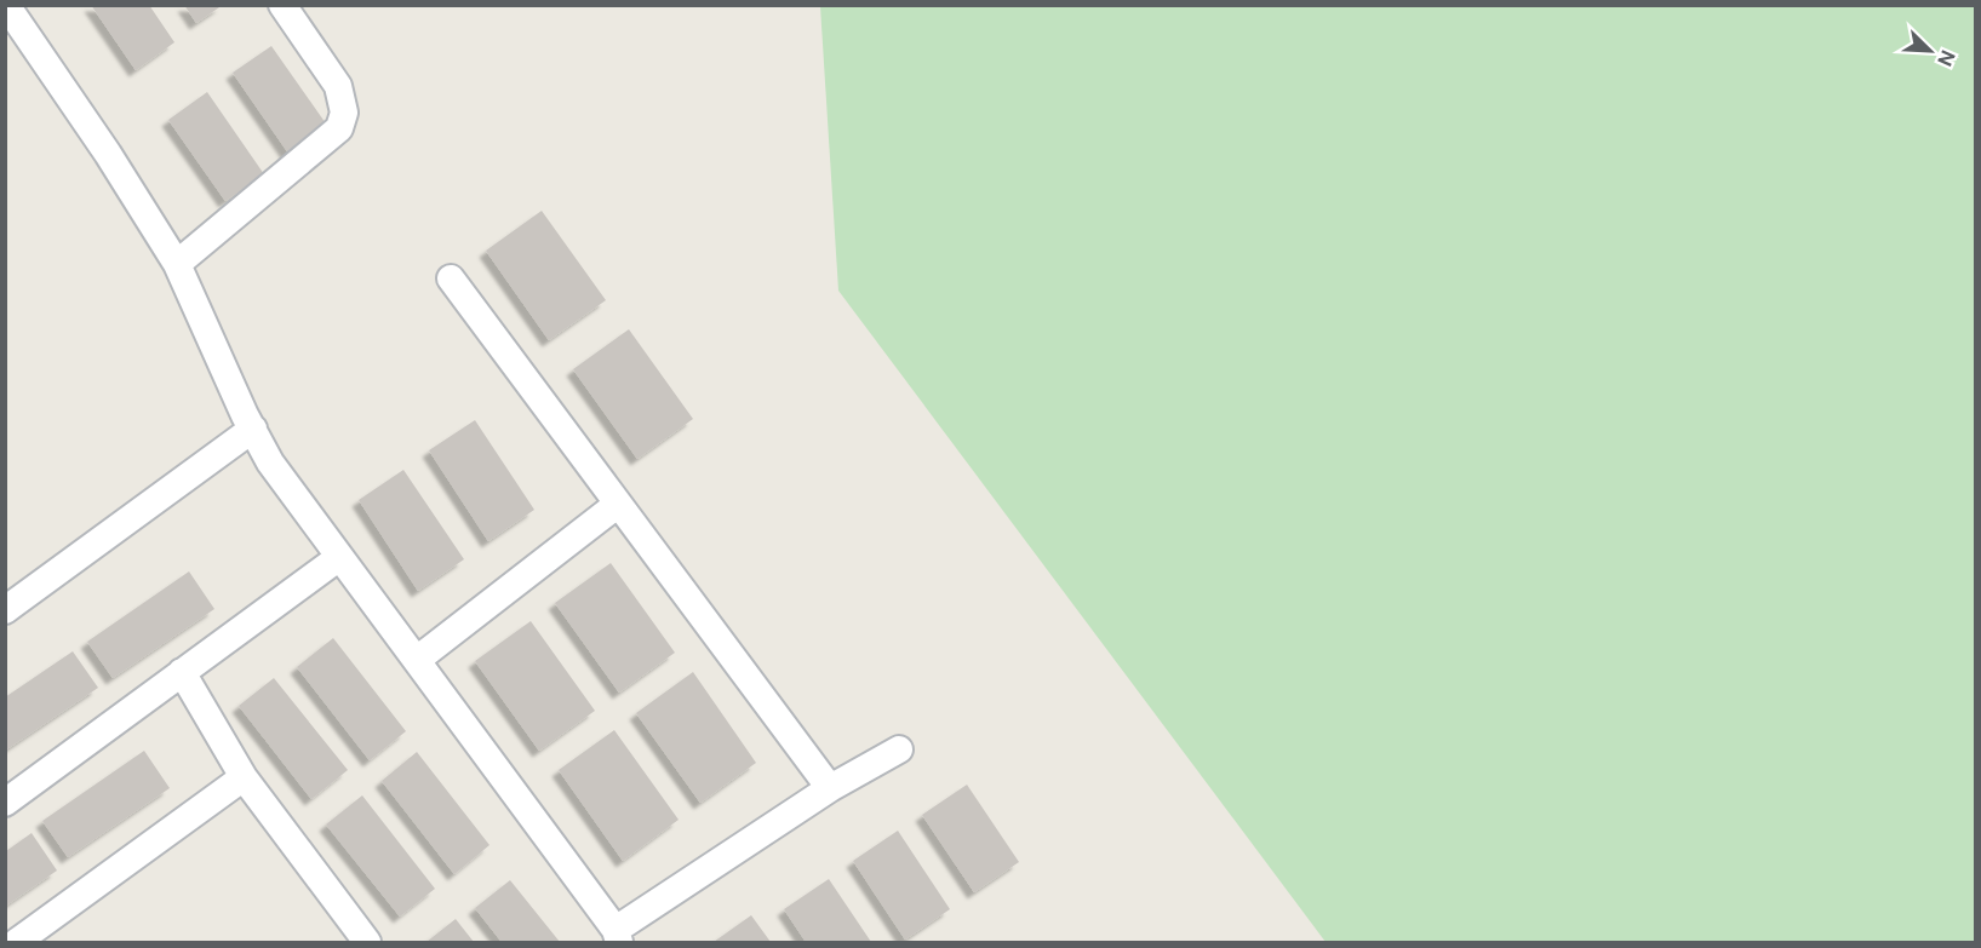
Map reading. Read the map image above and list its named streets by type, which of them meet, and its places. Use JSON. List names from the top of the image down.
{
  "north": "bottom right"
}
